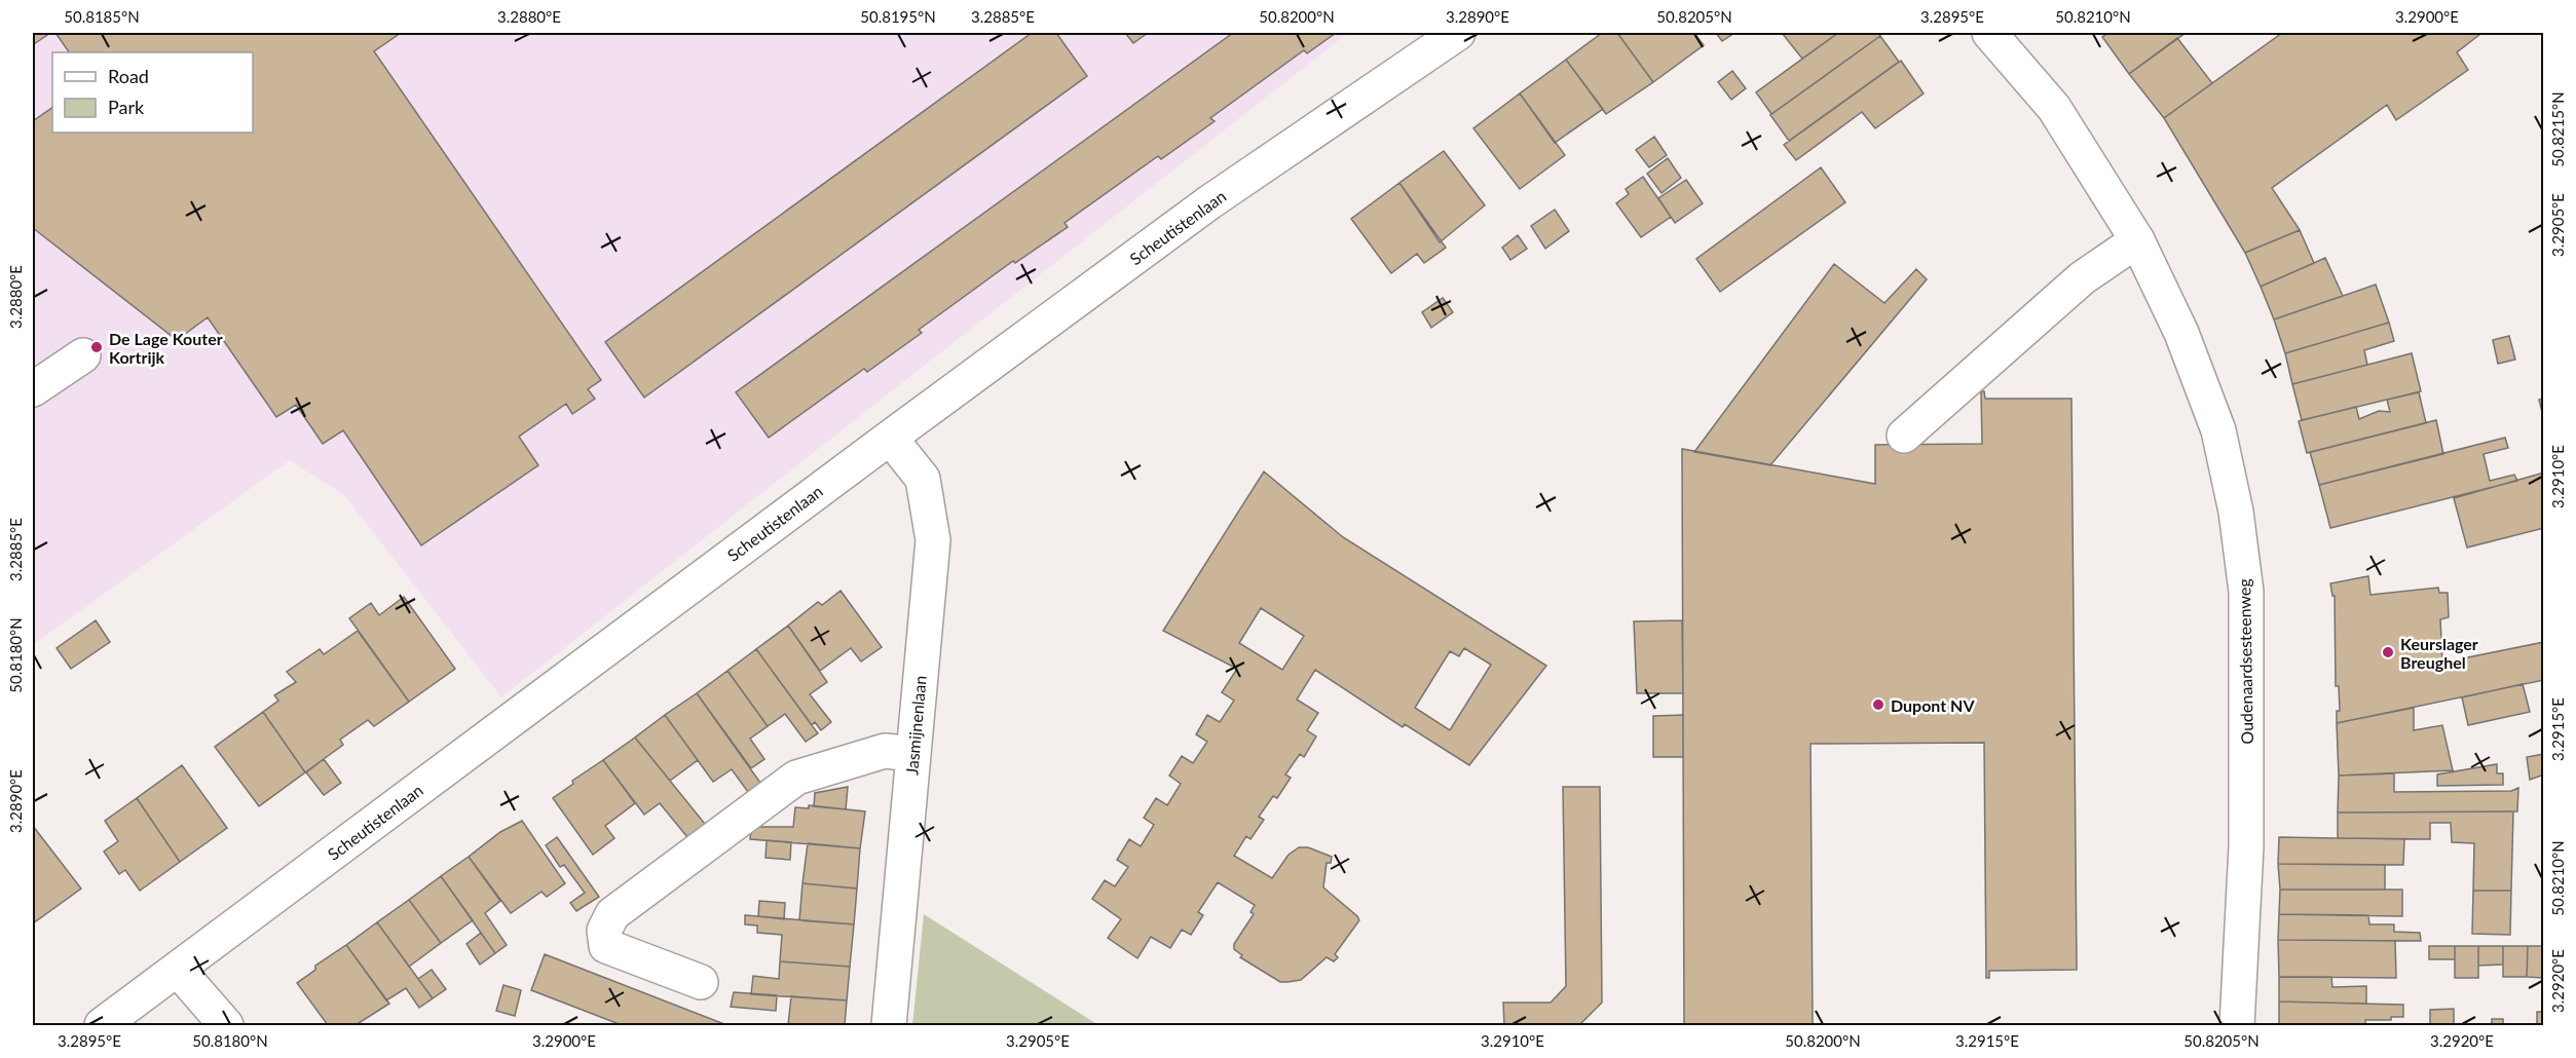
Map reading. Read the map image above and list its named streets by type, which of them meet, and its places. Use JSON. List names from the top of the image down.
{
  "streets": {
    "street": ["Scheutistenlaan", "Oudenaardsesteenweg", "Jasmijnenlaan"]
  },
  "crossings": [
    ["Scheutistenlaan", "Jasmijnenlaan"]
  ],
  "places": ["De Lage Kouter Kortrijk", "Keurslager Breughel", "Dupont NV"],
  "legend": ["Road", "Park"],
  "coordinates": [
    "50.8185°N",
    "3.2880°E",
    "50.8195°N",
    "3.2885°E",
    "50.8200°N",
    "3.2890°E",
    "50.8205°N",
    "3.2895°E",
    "50.8210°N",
    "3.2900°E",
    "50.8215°N",
    "3.2905°E",
    "3.2910°E",
    "50.8180°N",
    "3.2915°E",
    "3.2920°E"
  ]
}
